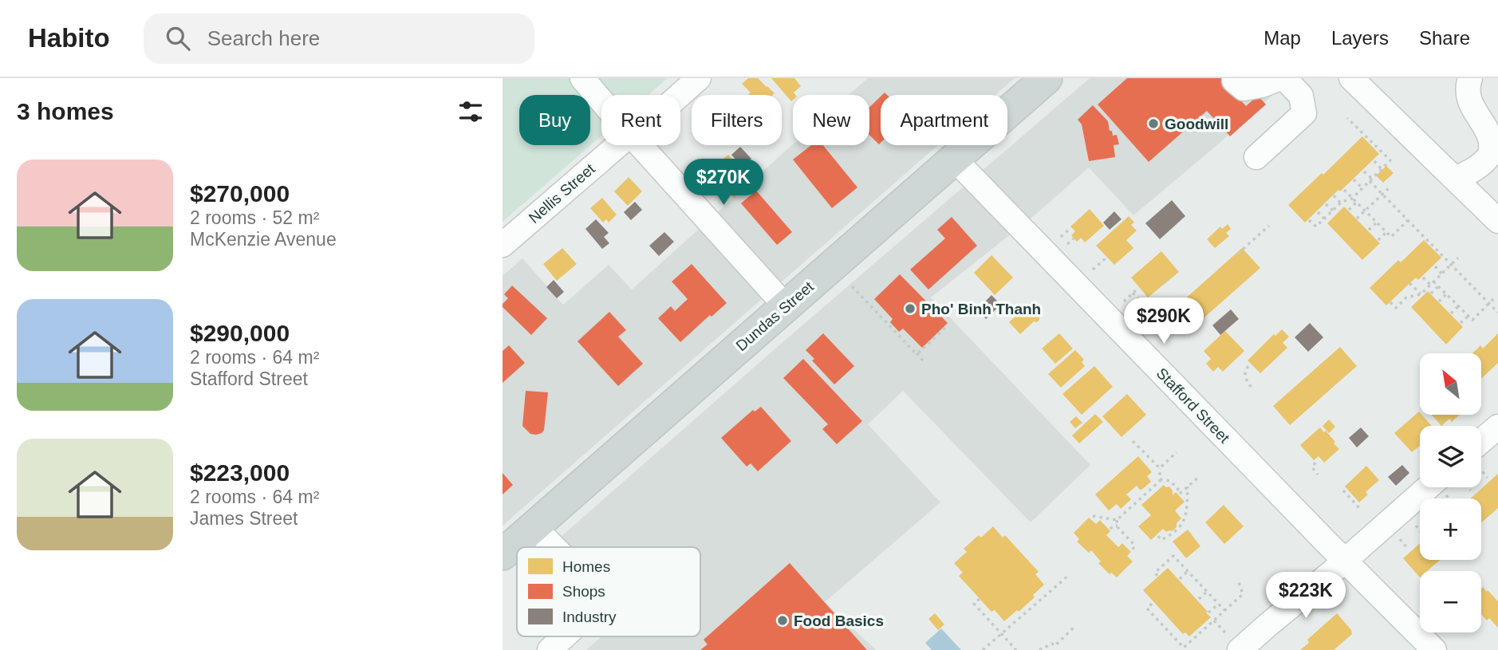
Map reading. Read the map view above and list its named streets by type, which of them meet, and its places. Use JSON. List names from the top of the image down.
{
  "streets": {
    "main road": ["Dundas Street"],
    "street": ["Nellis Street", "Stafford Street"]
  },
  "crossings": [
    ["Dundas Street", "Stafford Street"]
  ],
  "places": ["Goodwill", "Pho' Binh Thanh", "Food Basics"],
  "legend": ["Homes", "Shops", "Industry"],
  "north": "top left",
  "page": {
    "header": "Habito",
    "search": "Search here",
    "nav": ["Map", "Layers", "Share"],
    "heading": "3 homes",
    "chip": [
      "Buy",
      "Rent",
      "Filters",
      "New",
      "Apartment"
    ],
    "list": [
      {
        "name": "$270,000",
        "note": "2 rooms · 52 m² · McKenzie Avenue"
      },
      {
        "name": "$290,000",
        "note": "2 rooms · 64 m² · Stafford Street"
      },
      {
        "name": "$223,000",
        "note": "2 rooms · 64 m² · James Street"
      }
    ],
    "price": ["$270K", "$290K", "$223K"],
    "map_buttons": ["+", "−"]
  }
}
